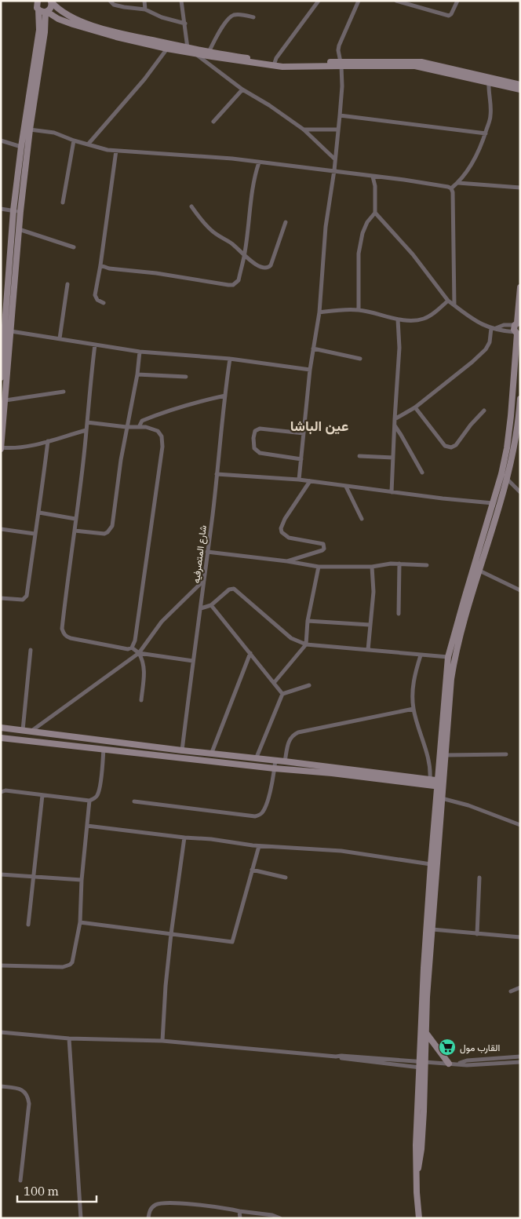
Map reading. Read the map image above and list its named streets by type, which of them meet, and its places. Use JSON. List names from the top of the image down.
{
  "streets": {
    "street": ["شارع المتصرفيه"]
  },
  "districts": ["عين الباشا"],
  "places": {
    "supermarket": ["القارب مول"]
  },
  "scale_bar": "100 m"
}
